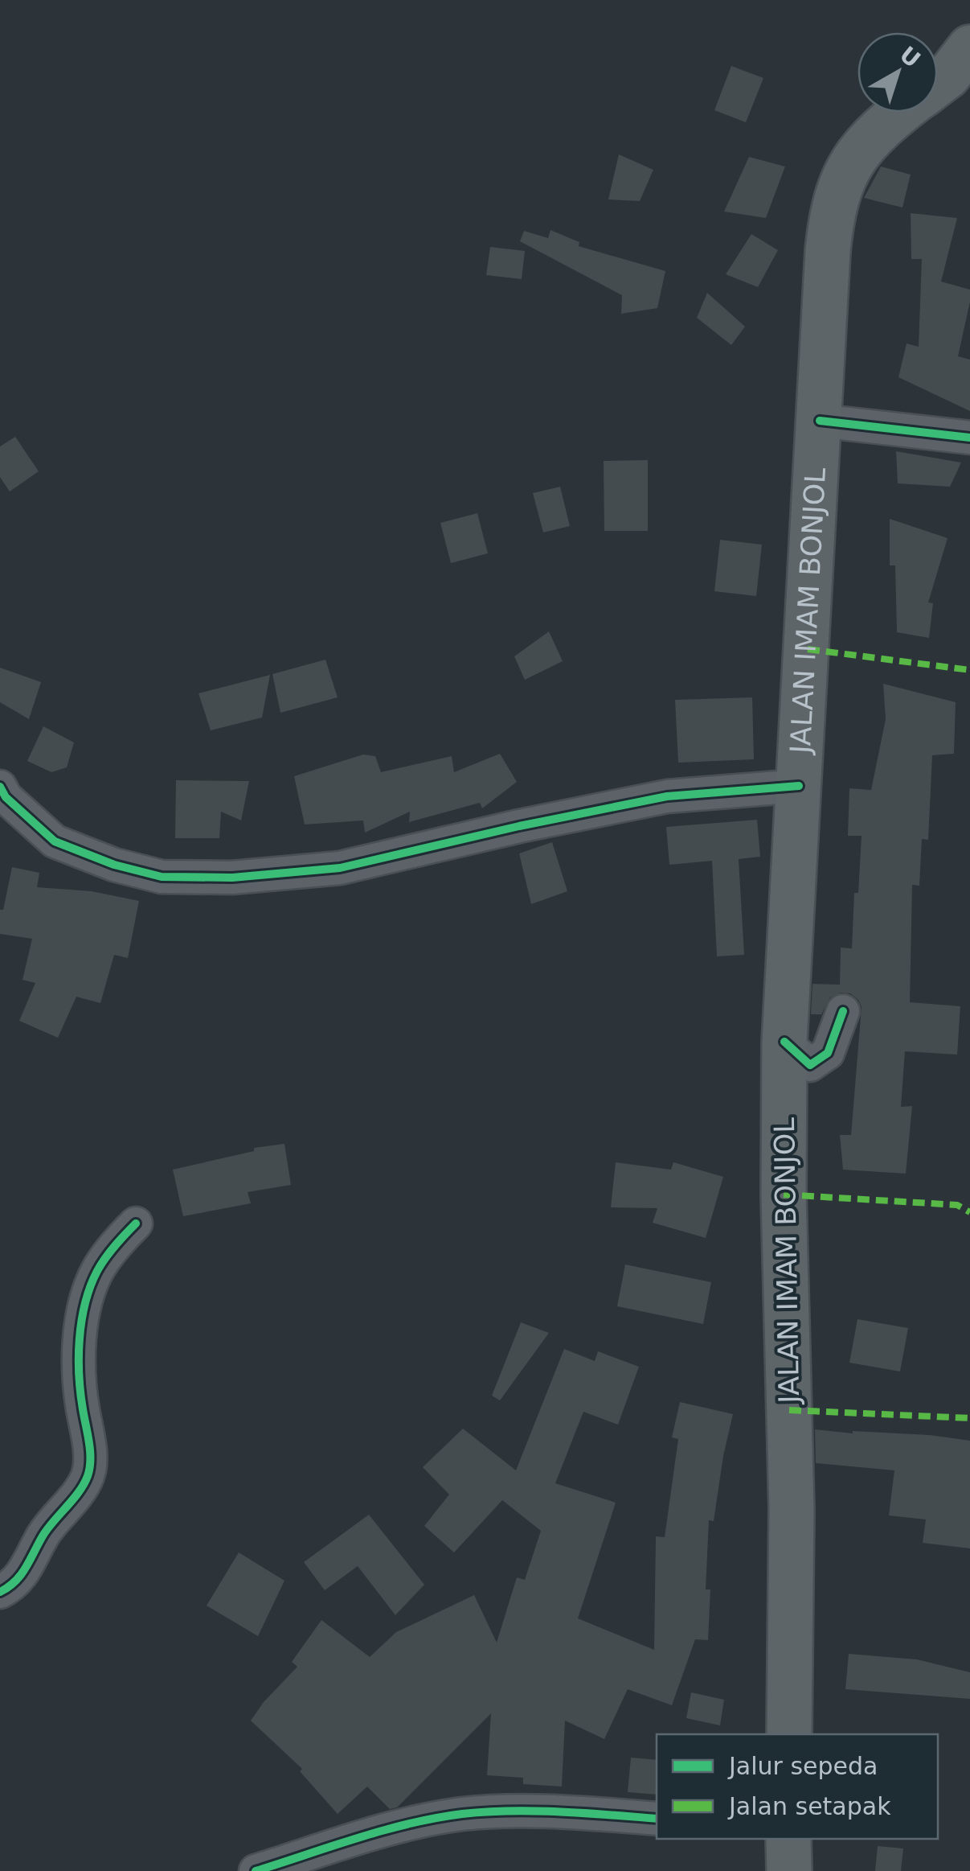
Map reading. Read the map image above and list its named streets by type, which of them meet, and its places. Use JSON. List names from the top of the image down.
{
  "streets": {
    "main road": ["JALAN IMAM BONJOL"]
  },
  "legend": ["Jalur sepeda", "Jalan setapak"],
  "north": "top right"
}
